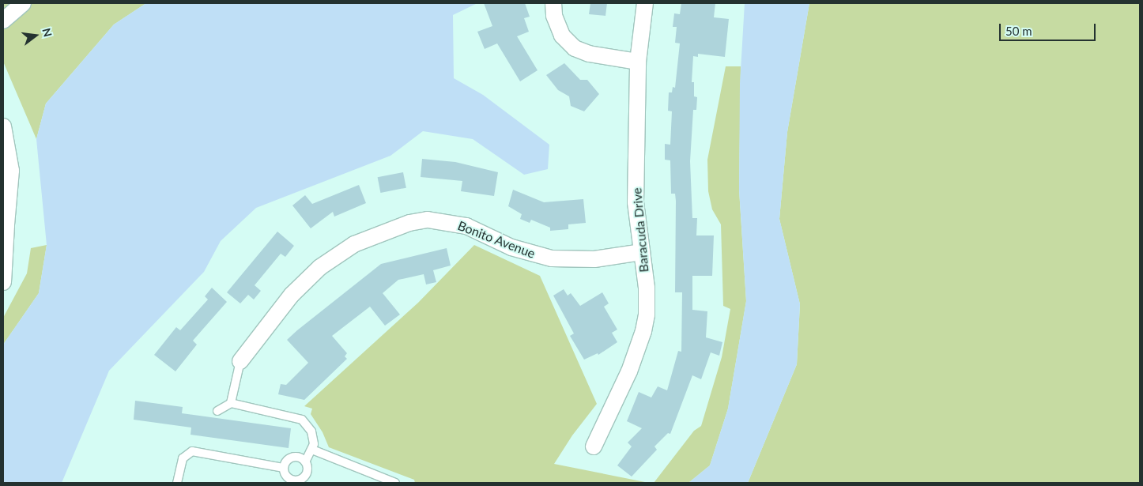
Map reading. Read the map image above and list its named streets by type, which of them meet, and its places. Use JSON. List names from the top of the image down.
{
  "streets": {
    "street": ["Baracuda Drive", "Bonito Avenue"]
  },
  "crossings": [
    ["Baracuda Drive", "Bonito Avenue"]
  ],
  "scale_bar": "50 m",
  "north": "right"
}
